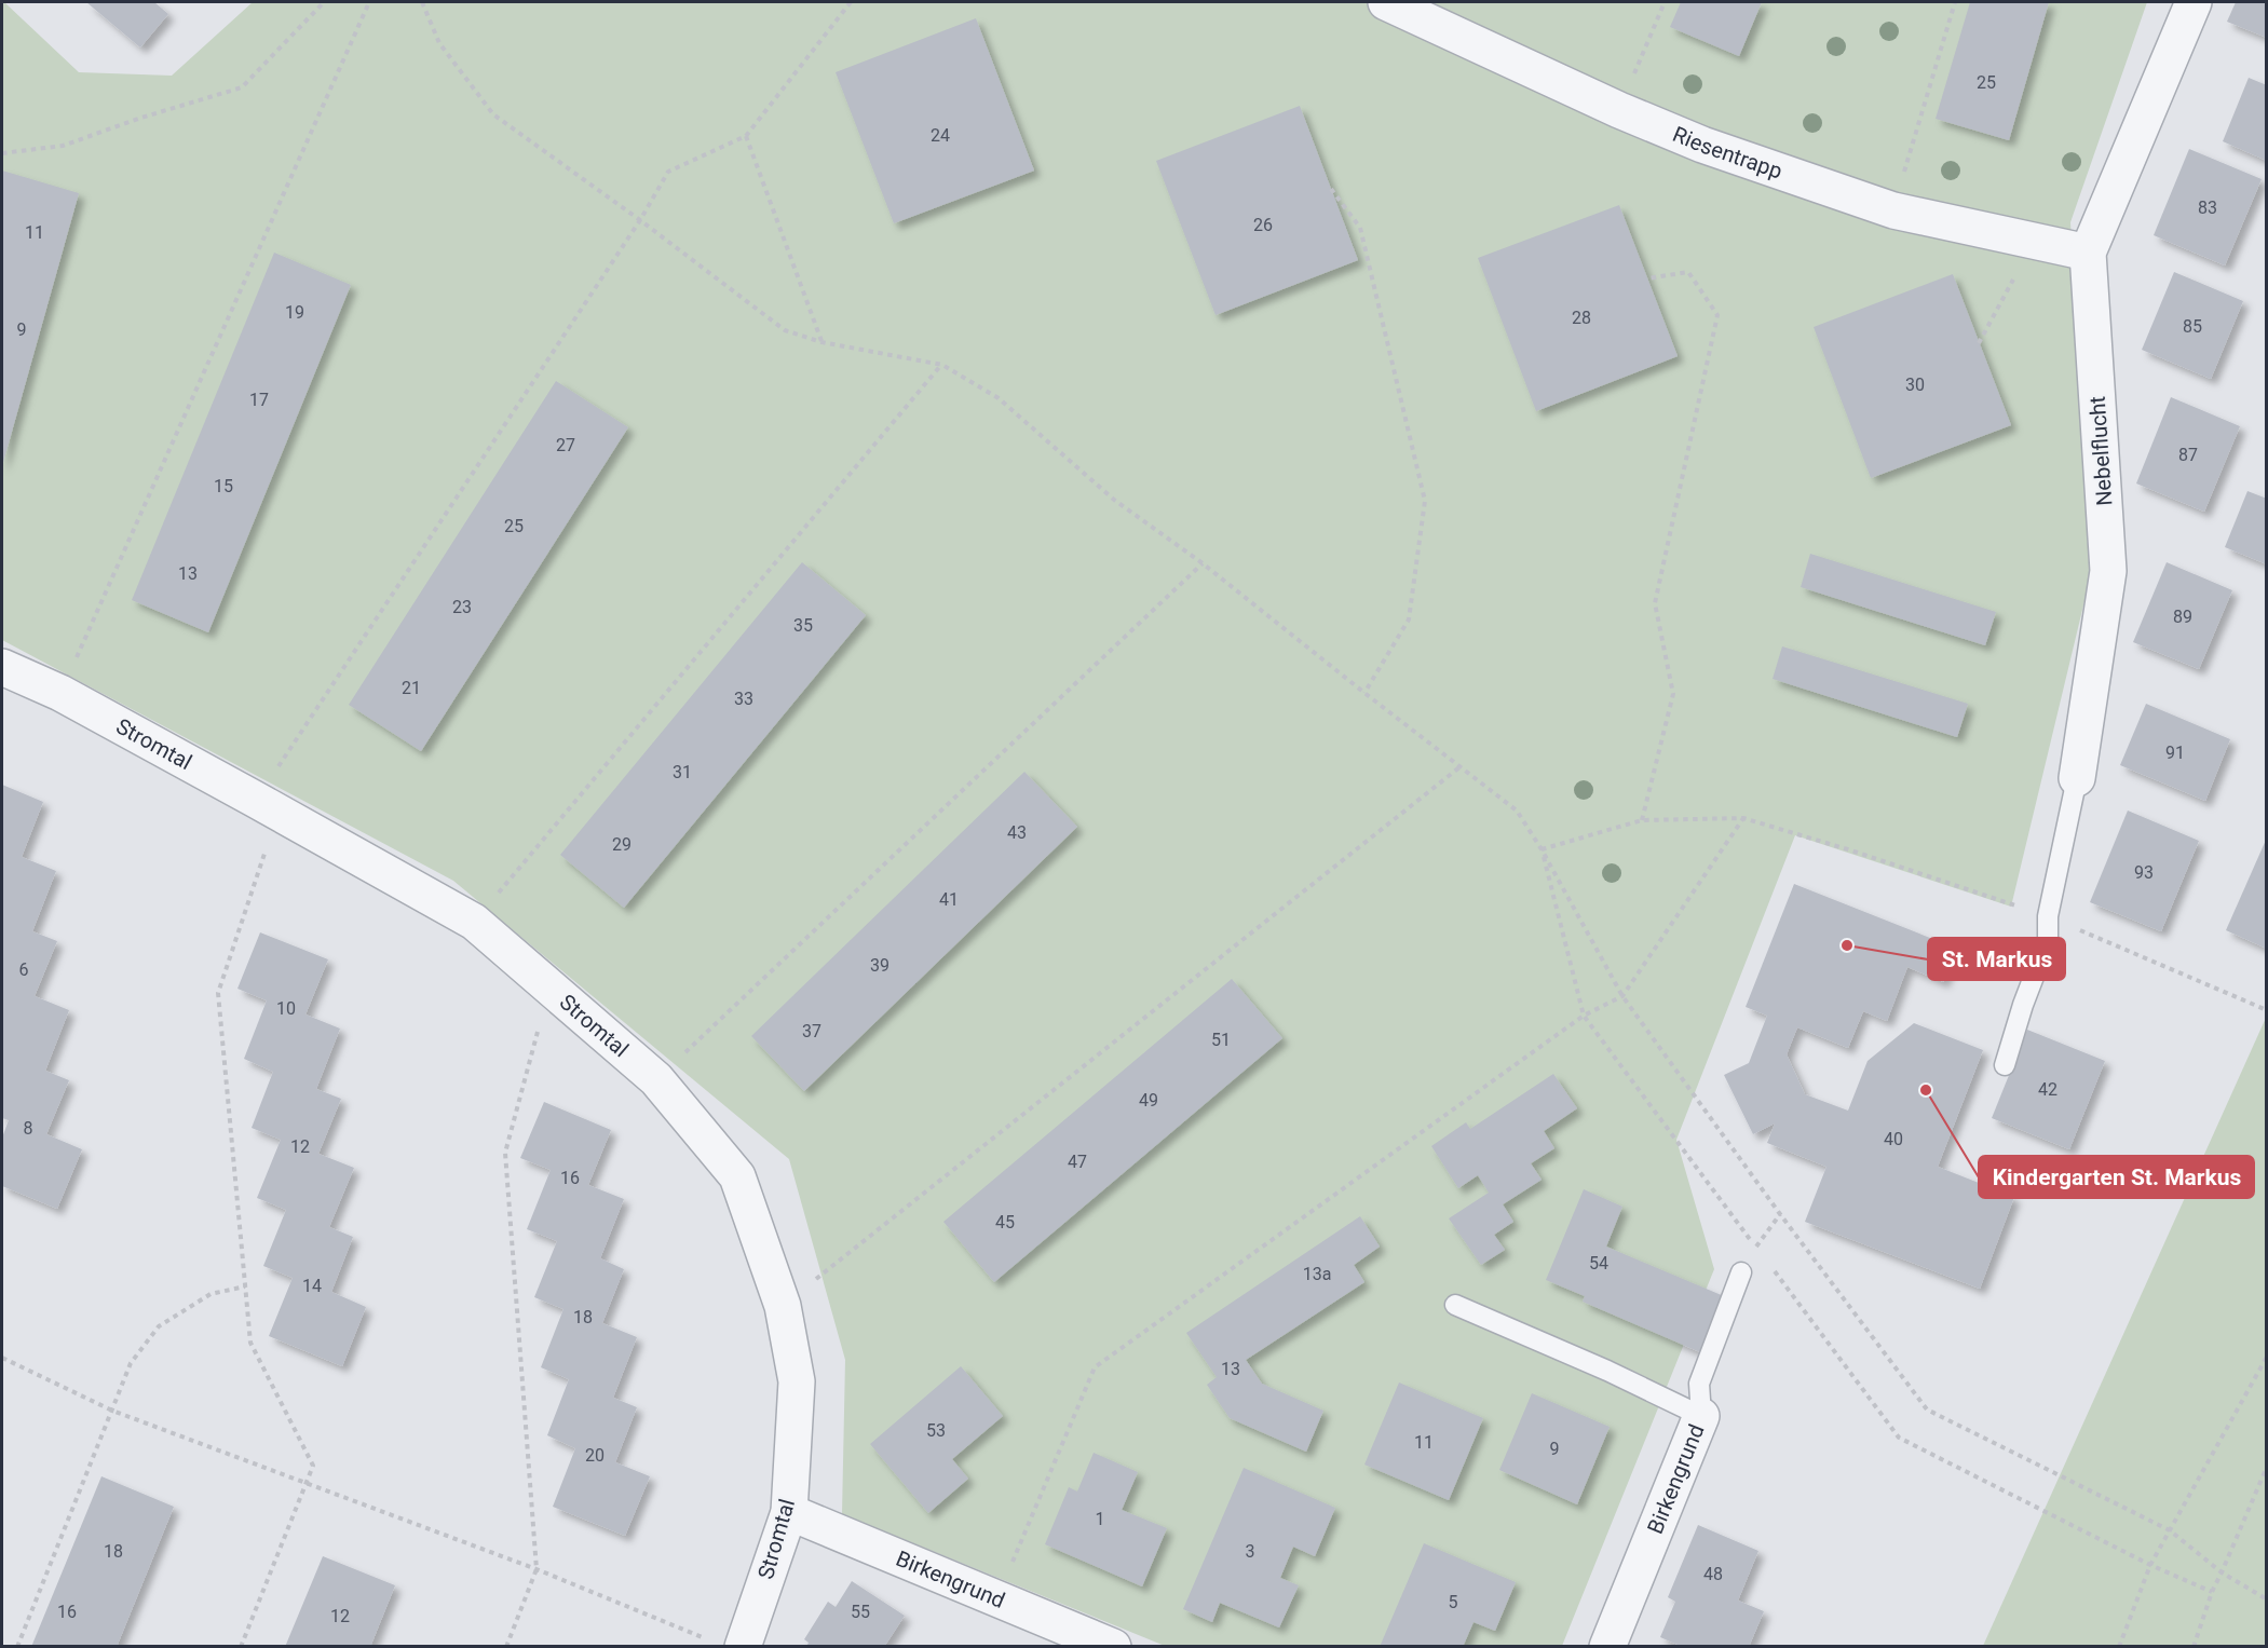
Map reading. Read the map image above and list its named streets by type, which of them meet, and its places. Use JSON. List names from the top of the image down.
{
  "streets": {
    "street": [
      "Riesentrapp",
      "Nebelflucht",
      "Stromtal",
      "Birkengrund"
    ]
  },
  "crossings": [
    ["Riesentrapp", "Nebelflucht"],
    ["Stromtal", "Birkengrund"]
  ],
  "places": ["St. Markus", "Kindergarten St. Markus"],
  "house_numbers": [
    "25",
    "24",
    "83",
    "26",
    "11",
    "19",
    "28",
    "85",
    "9",
    "30",
    "17",
    "27",
    "87",
    "15",
    "25",
    "13",
    "23",
    "89",
    "35",
    "21",
    "33",
    "91",
    "31",
    "43",
    "29",
    "93",
    "41",
    "39",
    "6",
    "10",
    "37",
    "51",
    "42",
    "49",
    "8",
    "40",
    "12",
    "47",
    "16",
    "45",
    "54",
    "13a",
    "14",
    "18",
    "13",
    "53",
    "11",
    "9",
    "20",
    "1",
    "18",
    "3",
    "48",
    "5",
    "16",
    "55",
    "12"
  ]
}
